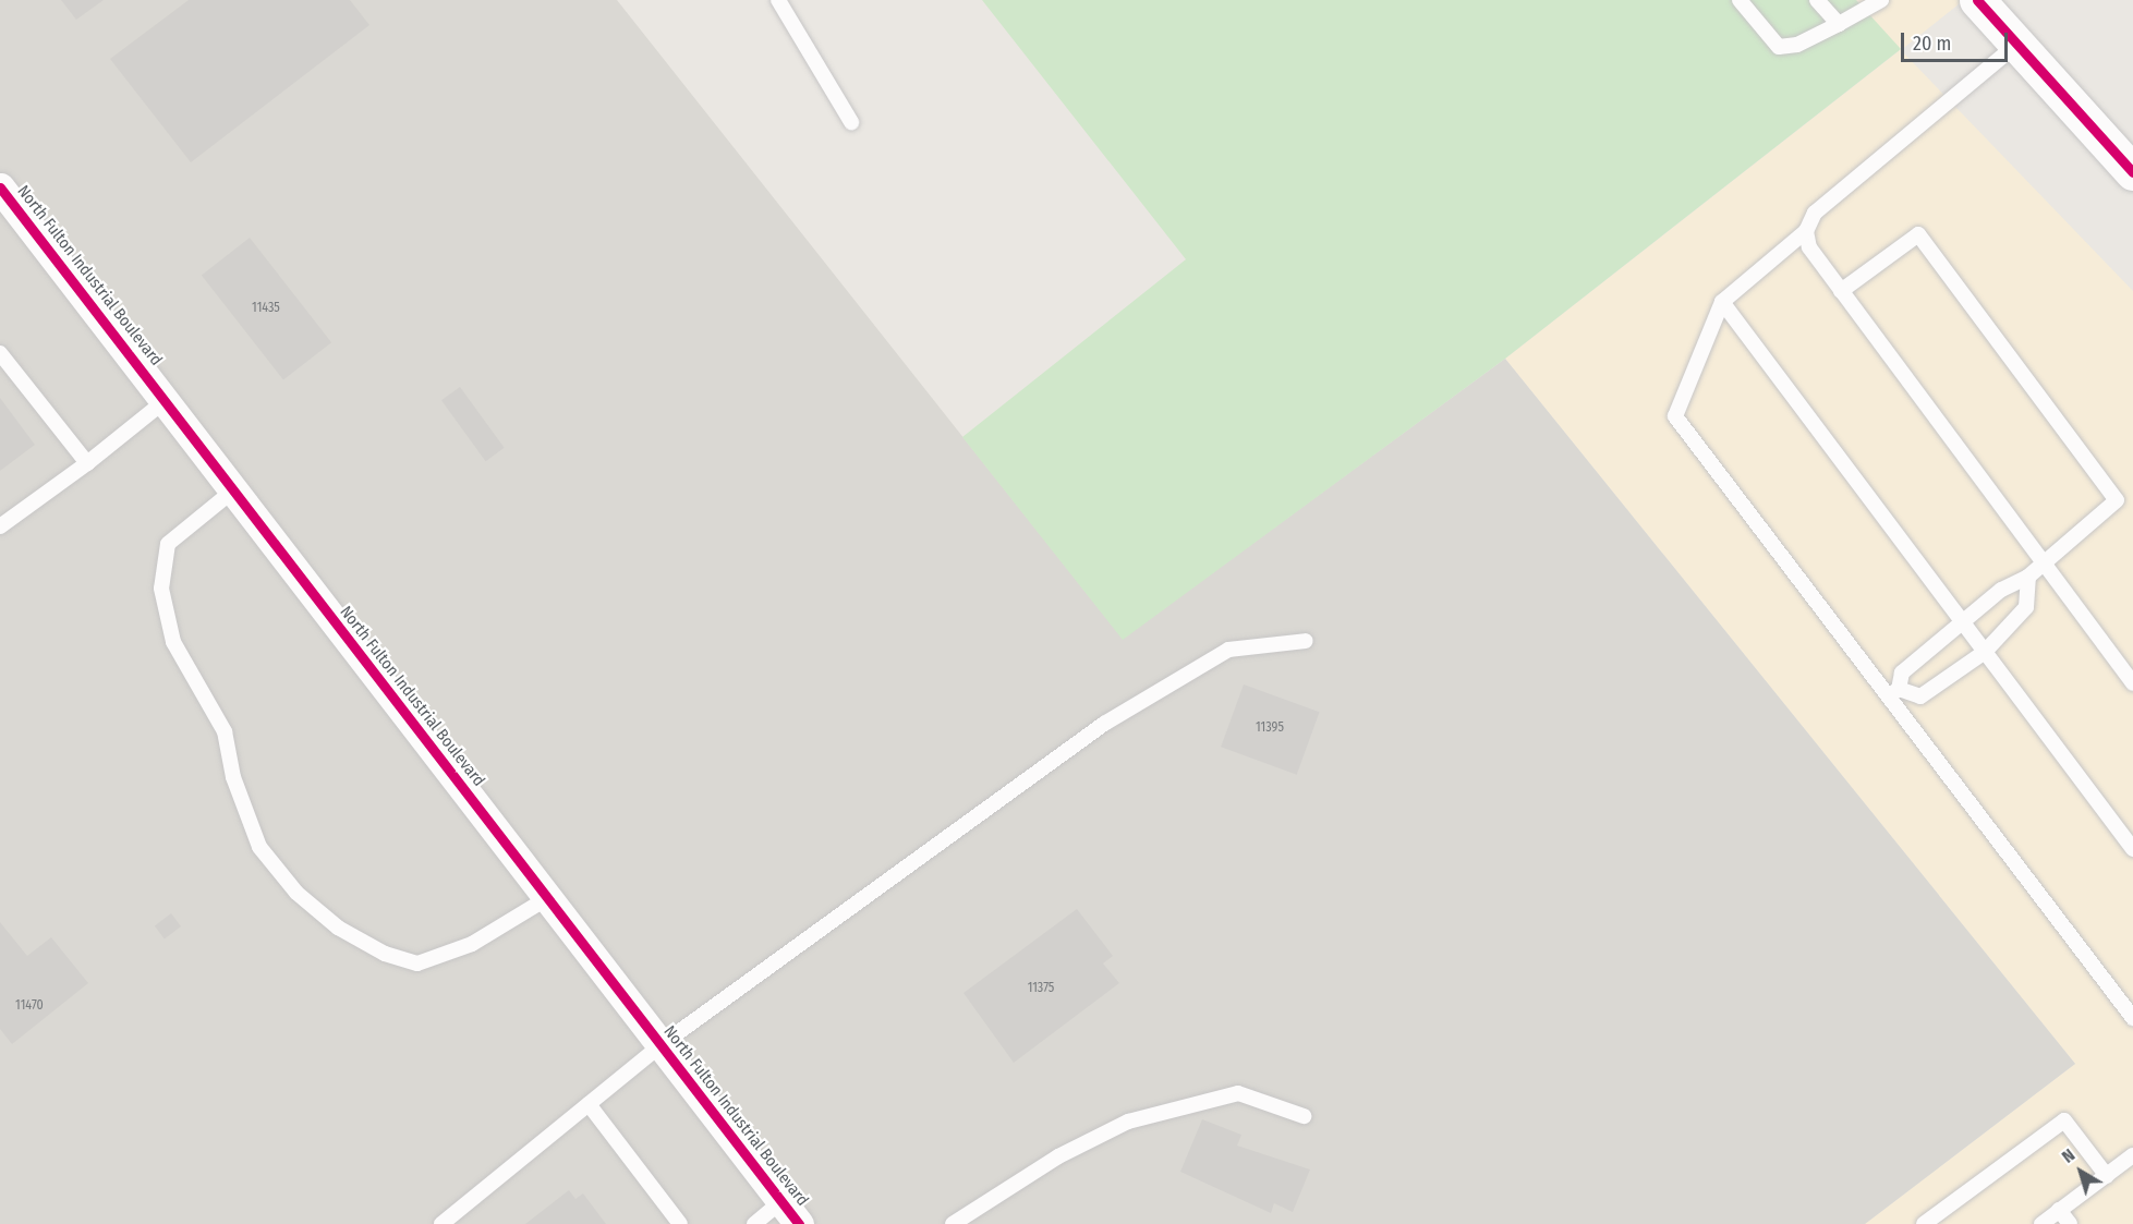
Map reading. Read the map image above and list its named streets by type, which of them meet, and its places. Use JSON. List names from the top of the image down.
{
  "streets": {
    "street": ["North Fulton Industrial Boulevard"]
  },
  "house_numbers": [
    "11435",
    "11395",
    "11375",
    "11470"
  ],
  "scale_bar": "20 m",
  "north": "top left"
}
